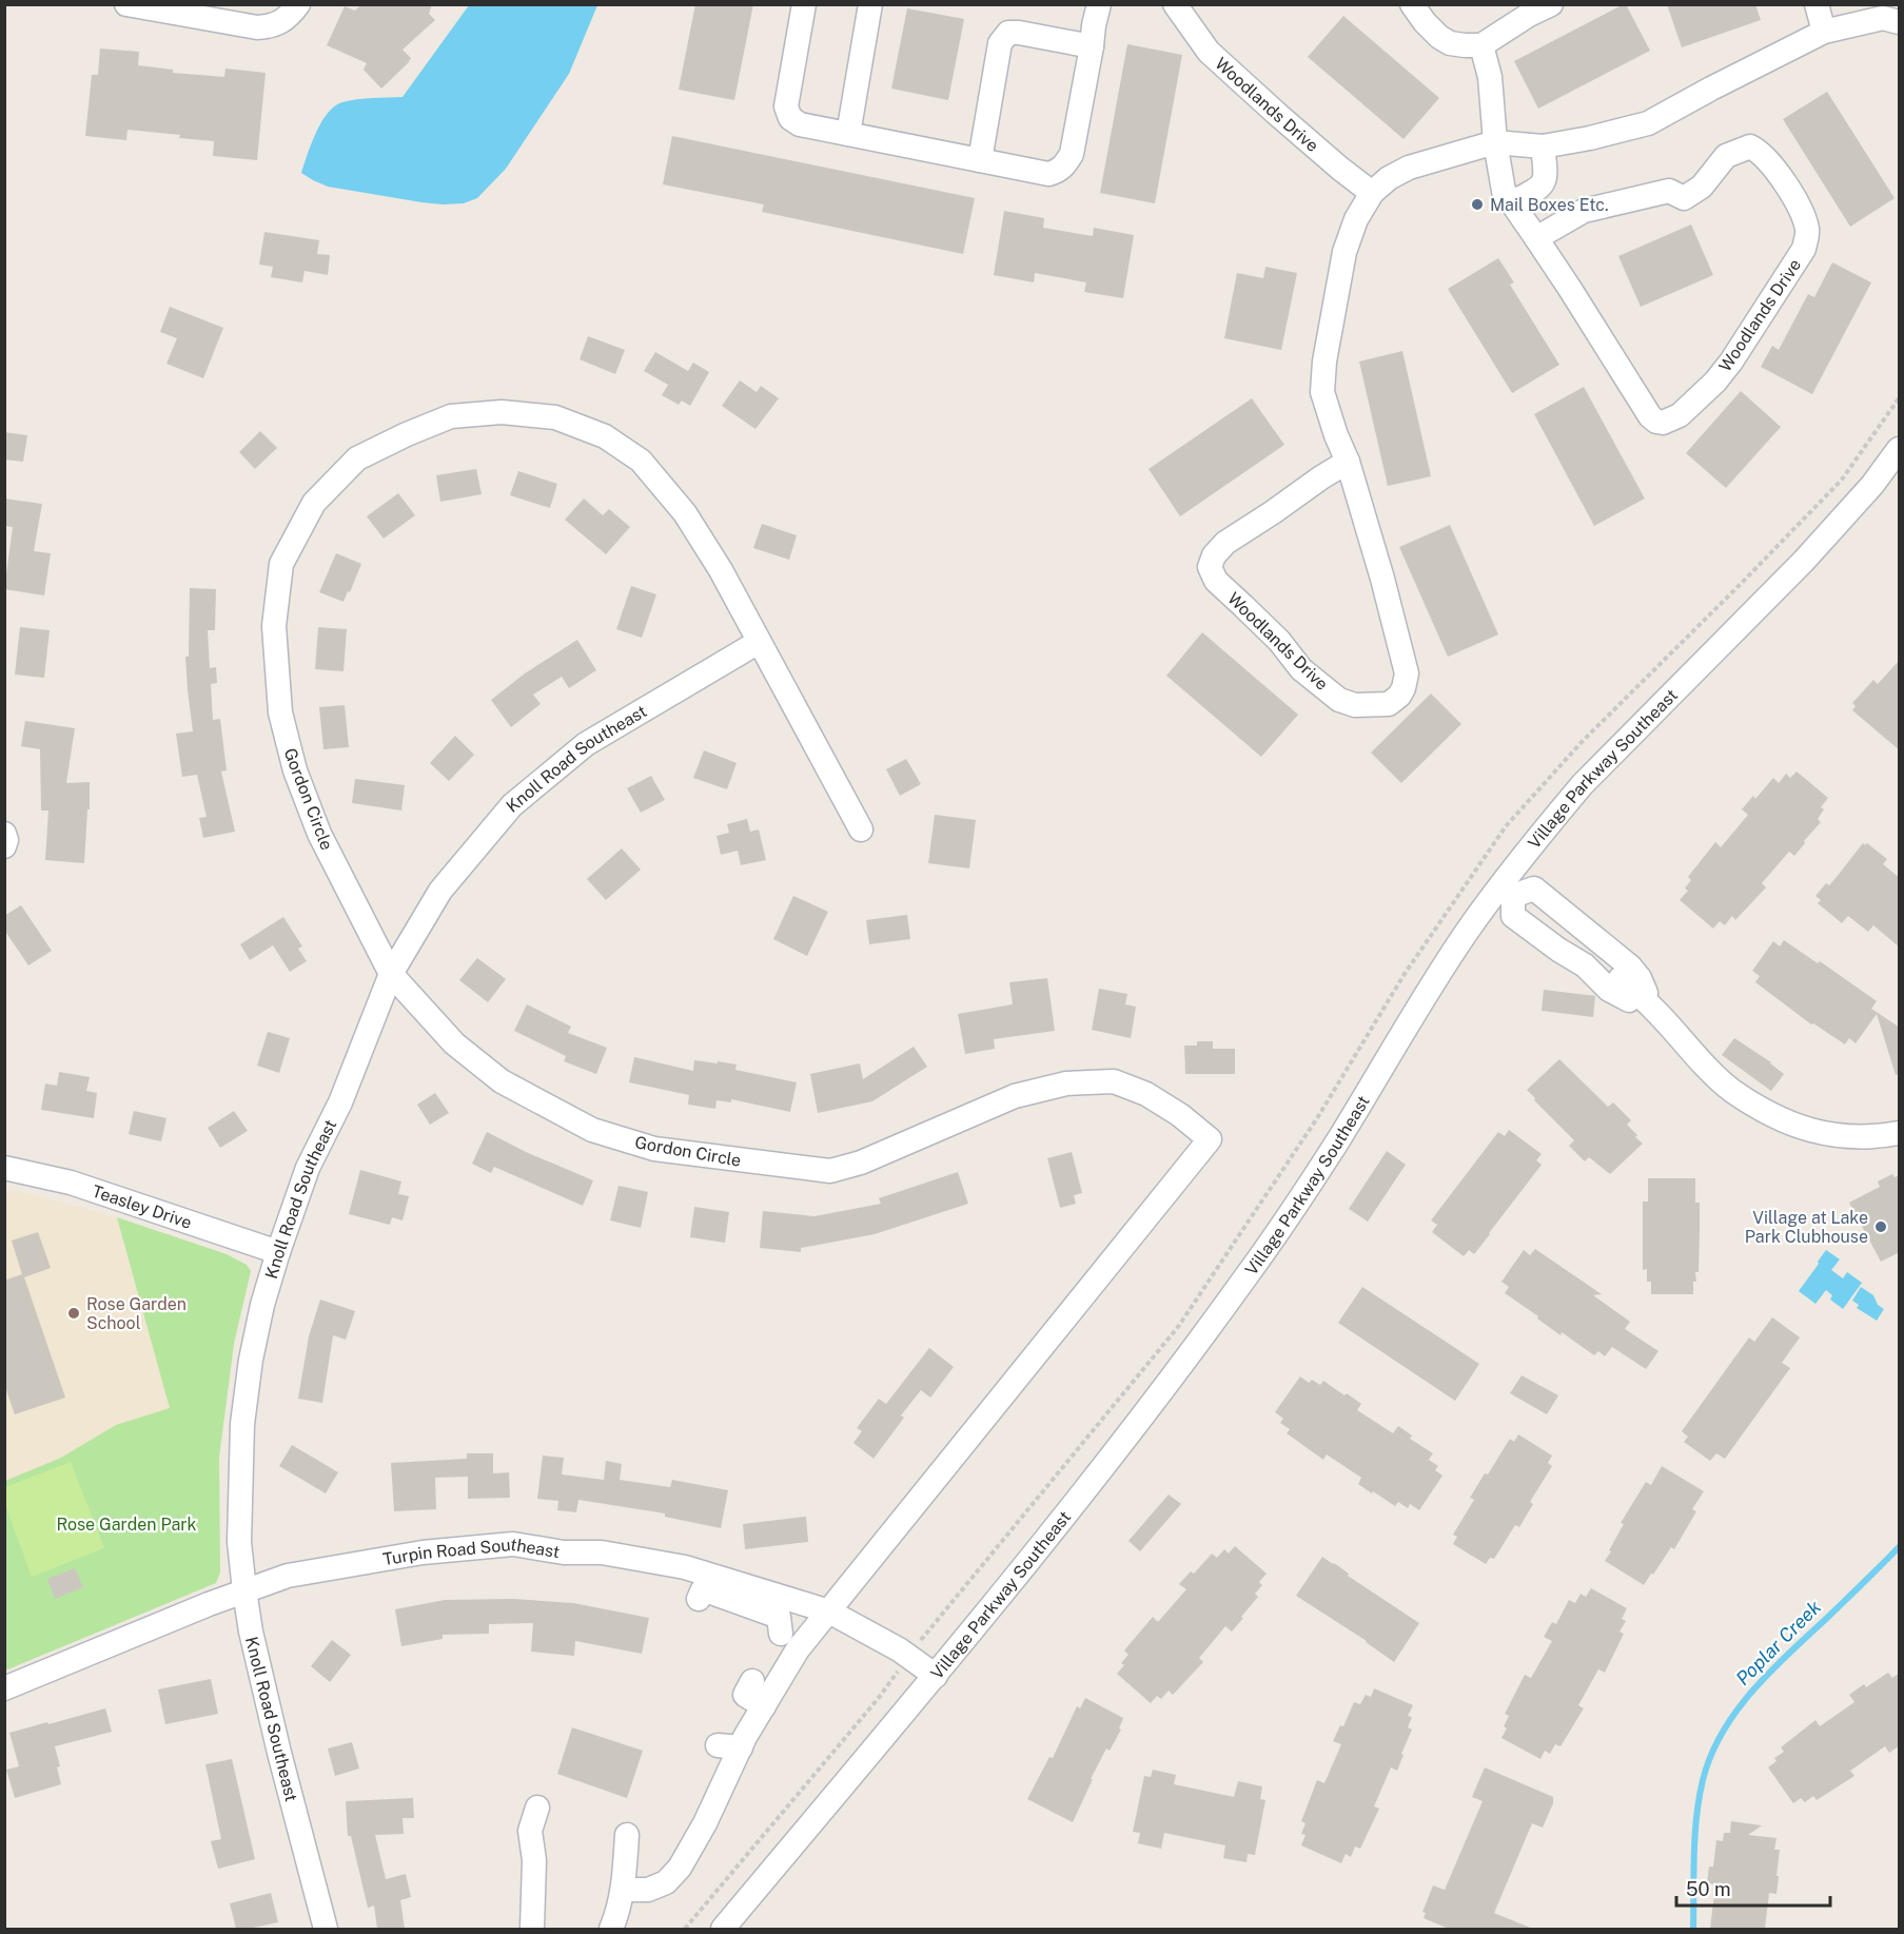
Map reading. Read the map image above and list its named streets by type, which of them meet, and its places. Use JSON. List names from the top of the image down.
{
  "streets": {
    "street": [
      "Woodlands Drive",
      "Knoll Road Southeast",
      "Village Parkway Southeast",
      "Gordon Circle",
      "Teasley Drive",
      "Turpin Road Southeast"
    ]
  },
  "crossings": [
    ["Knoll Road Southeast", "Gordon Circle"],
    ["Knoll Road Southeast", "Teasley Drive"],
    ["Knoll Road Southeast", "Turpin Road Southeast"],
    ["Village Parkway Southeast", "Turpin Road Southeast"],
    ["Gordon Circle", "Turpin Road Southeast"]
  ],
  "water": ["Poplar Creek"],
  "parks": ["Rose Garden Park"],
  "places": ["Mail Boxes Etc.", "Village at Lake Park Clubhouse", "Rose Garden School"],
  "scale_bar": "50 m"
}
